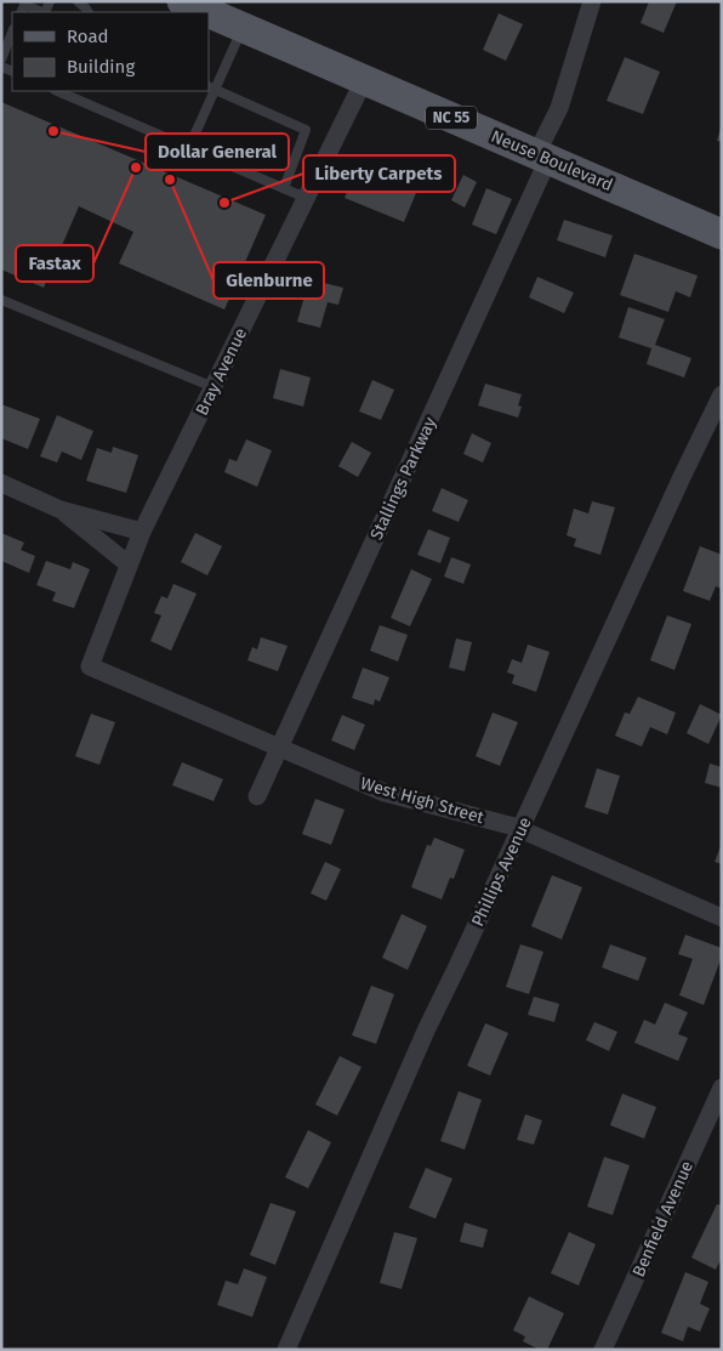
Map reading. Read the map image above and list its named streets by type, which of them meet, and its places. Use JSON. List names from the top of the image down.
{
  "streets": {
    "main road": ["NC 55", "Neuse Boulevard"],
    "street": [
      "Bray Avenue",
      "Stallings Parkway",
      "West High Street",
      "Phillips Avenue",
      "Benfield Avenue"
    ]
  },
  "crossings": [
    ["Neuse Boulevard", "Bray Avenue"],
    ["Neuse Boulevard", "Stallings Parkway"],
    ["Bray Avenue", "West High Street"],
    ["Stallings Parkway", "West High Street"],
    ["West High Street", "Phillips Avenue"]
  ],
  "places": [
    "Dollar General",
    "Fastax",
    "Glenburne",
    "Liberty Carpets"
  ],
  "legend": ["Road", "Building"]
}
